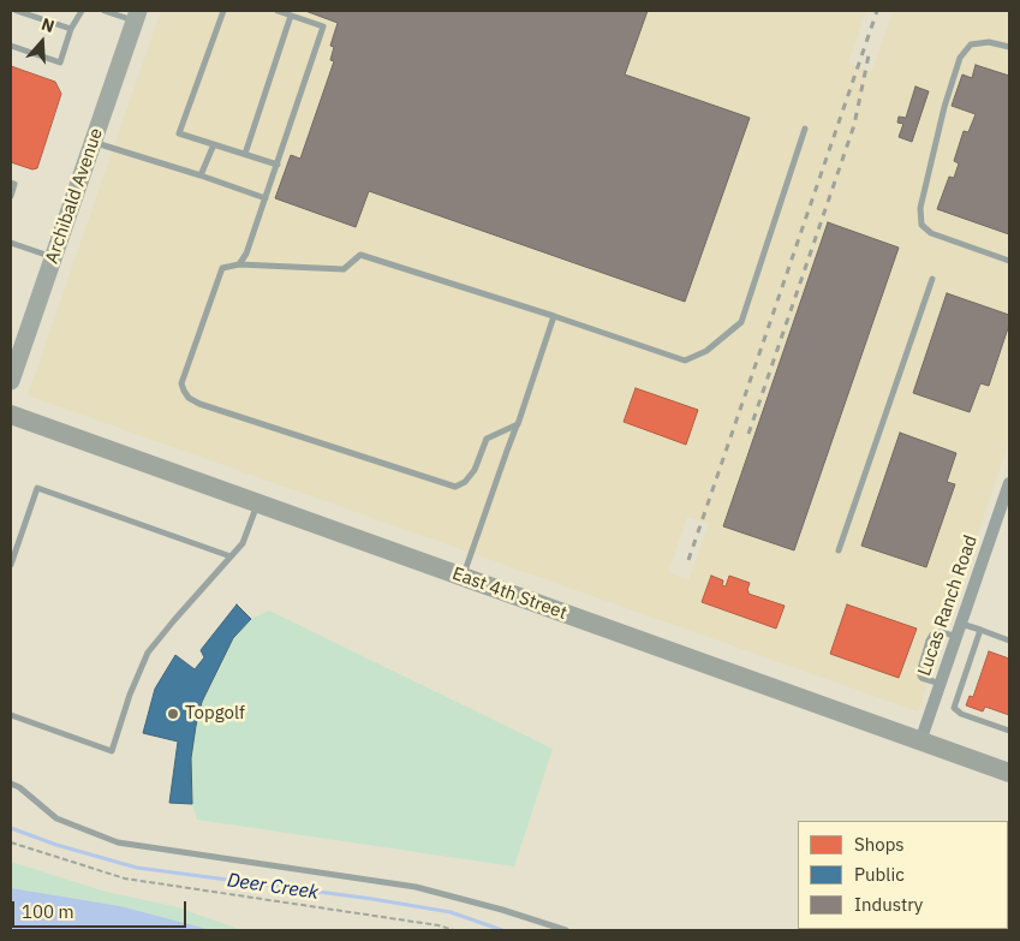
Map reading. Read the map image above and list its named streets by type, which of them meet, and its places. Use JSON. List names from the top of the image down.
{
  "streets": {
    "main road": ["Archibald Avenue", "East 4th Street"],
    "street": ["Lucas Ranch Road"]
  },
  "crossings": [
    ["East 4th Street", "Lucas Ranch Road"]
  ],
  "water": ["Deer Creek"],
  "places": ["Topgolf"],
  "legend": ["Shops", "Public", "Industry"],
  "scale_bar": "100 m",
  "north": "top"
}
